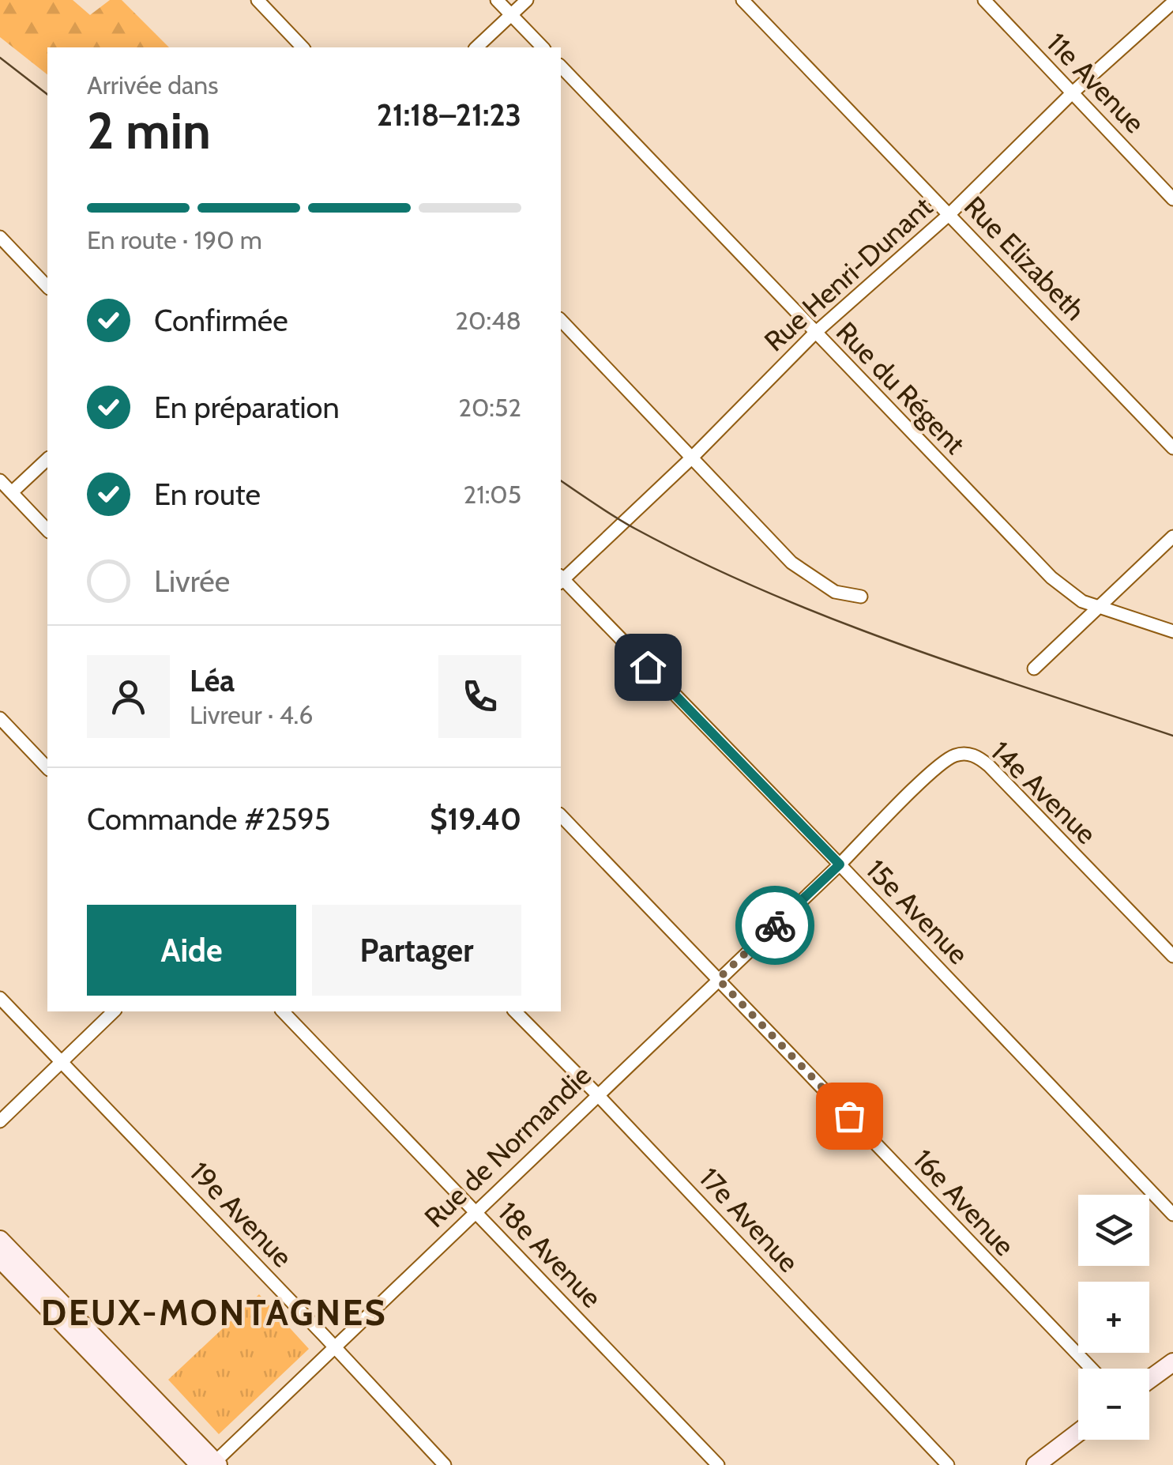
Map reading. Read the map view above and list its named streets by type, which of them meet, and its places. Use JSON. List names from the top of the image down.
{
  "streets": {
    "street": [
      "11e Avenue",
      "Rue Elizabeth",
      "Rue Henri-Dunant",
      "Rue du Régent",
      "14e Avenue",
      "15e Avenue",
      "Rue de Normandie",
      "16e Avenue",
      "19e Avenue",
      "17e Avenue",
      "18e Avenue"
    ]
  },
  "crossings": [
    ["11e Avenue", "Rue Henri-Dunant"],
    ["Rue Elizabeth", "Rue Henri-Dunant"],
    ["Rue Henri-Dunant", "Rue du Régent"],
    ["14e Avenue", "15e Avenue"],
    ["14e Avenue", "Rue de Normandie"],
    ["15e Avenue", "Rue de Normandie"],
    ["Rue de Normandie", "16e Avenue"],
    ["Rue de Normandie", "19e Avenue"],
    ["Rue de Normandie", "17e Avenue"],
    ["Rue de Normandie", "18e Avenue"]
  ],
  "districts": ["DEUX-MONTAGNES"],
  "page": {
    "heading": ["2 min", "Arrivée dans", "21:18–21:23"],
    "panel": [
      "Léa",
      "Livreur · 4.6",
      "Commande #2595",
      "$19.40"
    ],
    "bar": "En route · 190 m",
    "list": [
      ["Confirmée", "20:48"],
      ["En préparation", "20:52"],
      ["En route", "21:05"],
      "Livrée"
    ],
    "buttons": ["Aide", "Partager"],
    "map_buttons": ["+", "−"]
  }
}
